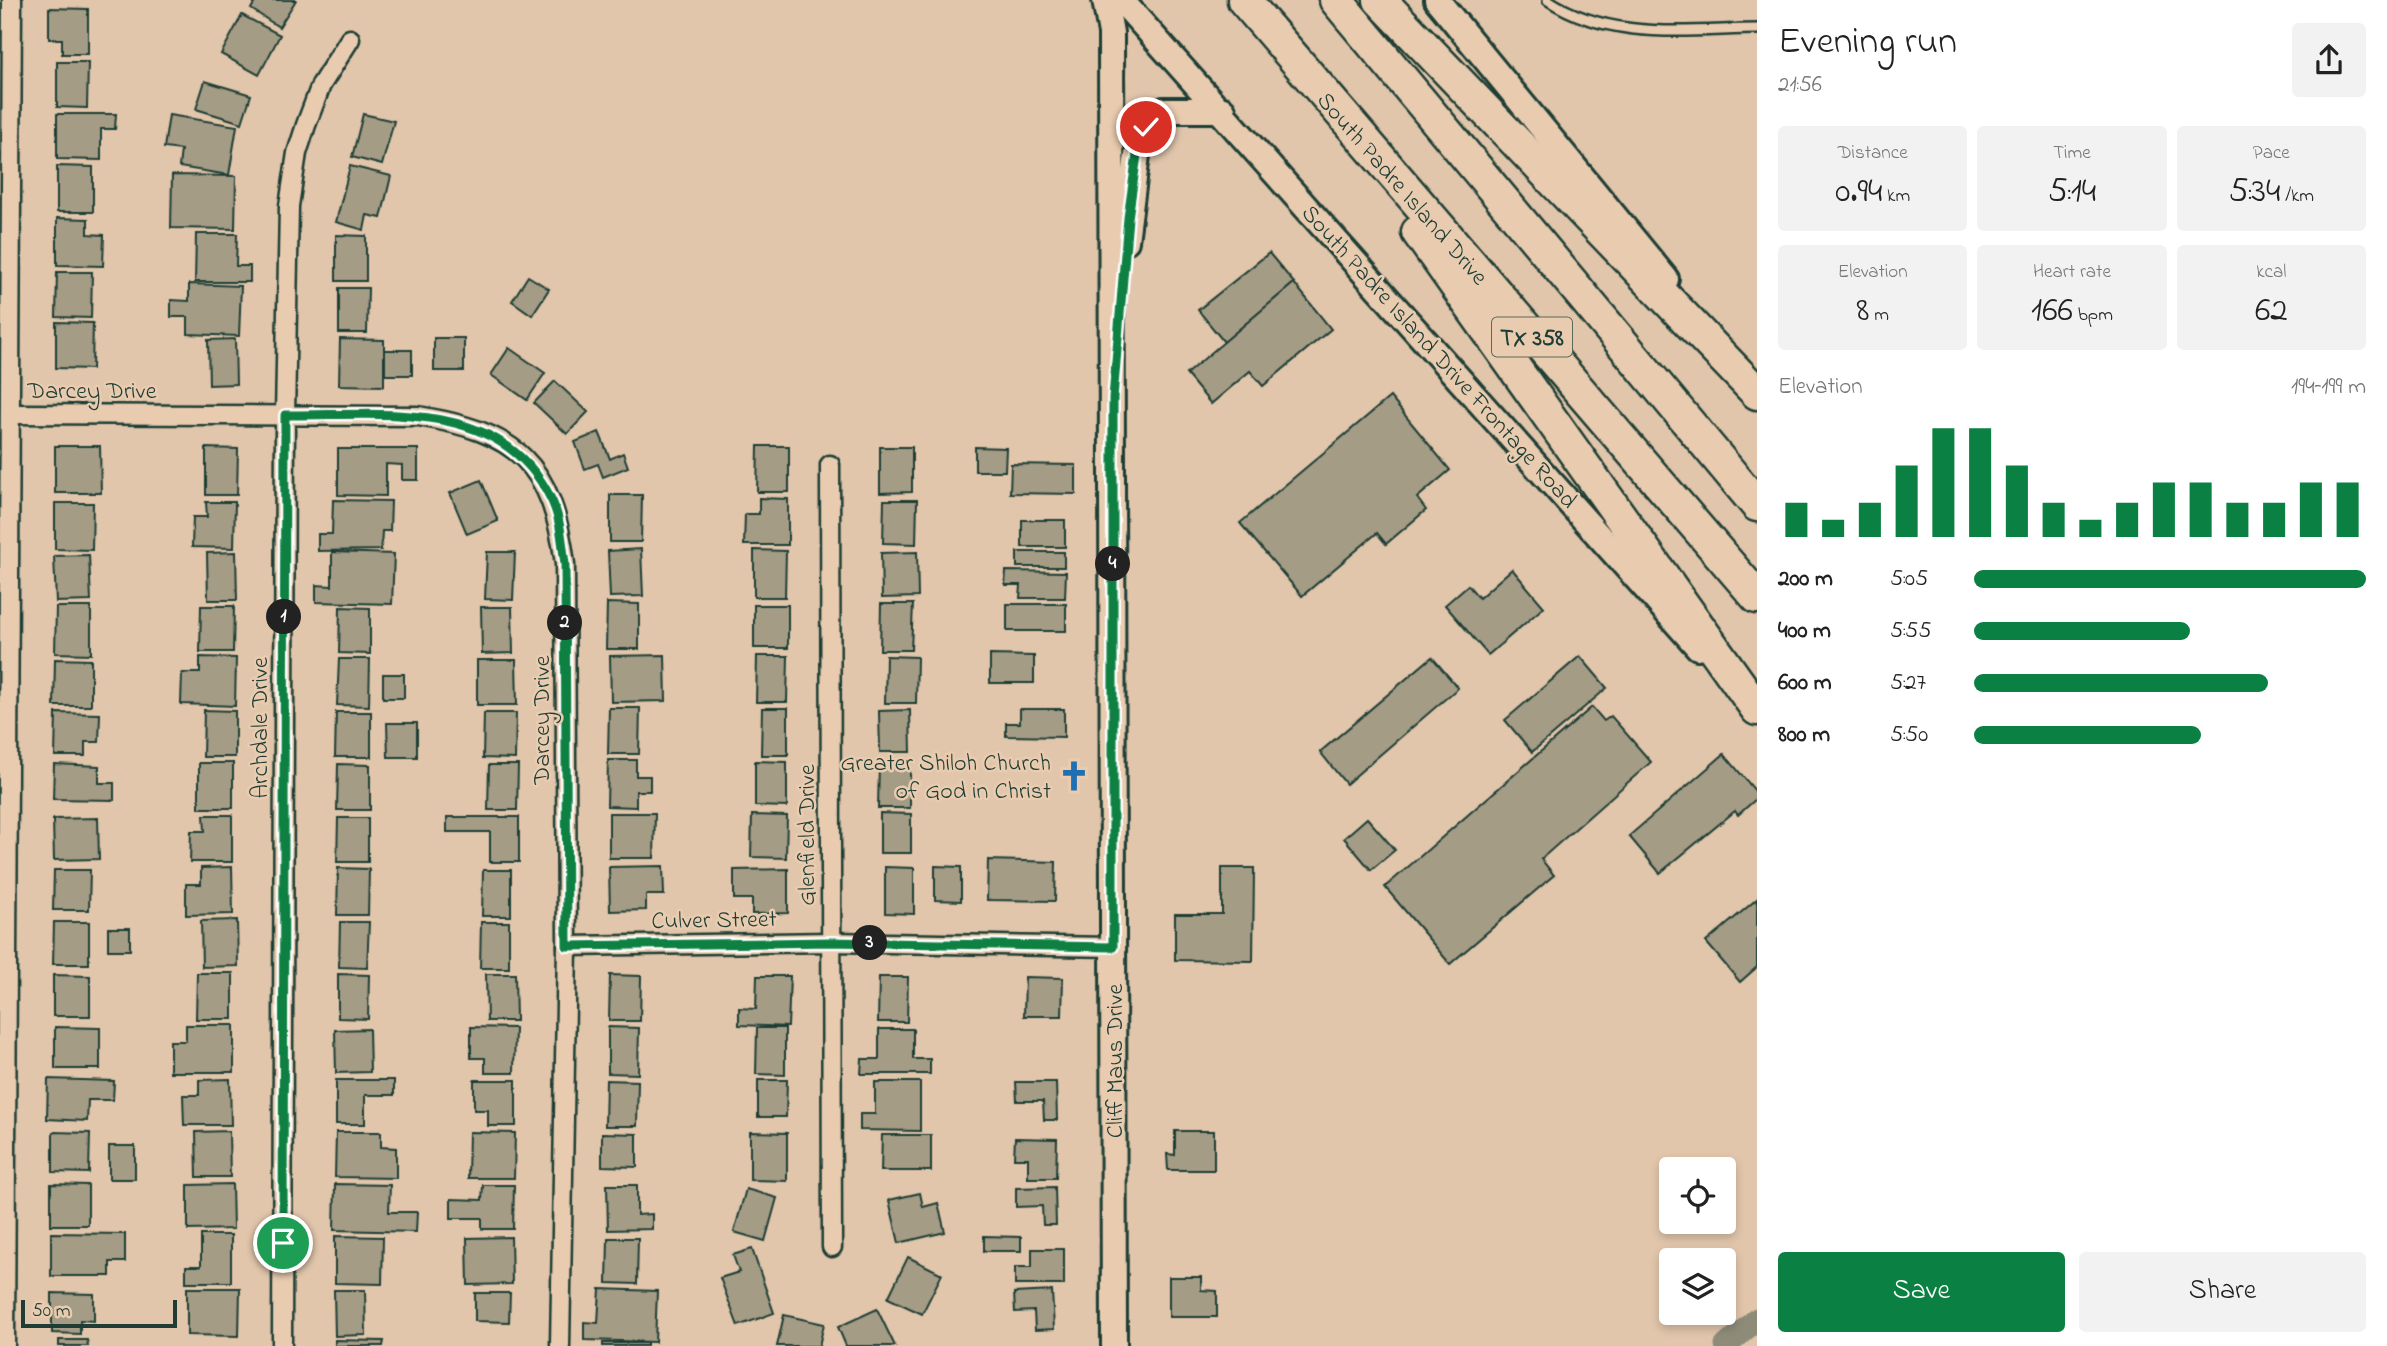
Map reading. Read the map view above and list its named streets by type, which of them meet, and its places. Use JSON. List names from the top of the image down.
{
  "streets": {
    "highway": ["South Padre Island Drive", "TX 358"],
    "street": [
      "South Padre Island Drive Frontage Road",
      "Darcey Drive",
      "Archdale Drive",
      "Glenfield Drive",
      "Culver Street",
      "Cliff Maus Drive"
    ]
  },
  "crossings": [
    ["South Padre Island Drive Frontage Road", "Cliff Maus Drive"],
    ["Darcey Drive", "Archdale Drive"],
    ["Darcey Drive", "Culver Street"],
    ["Glenfield Drive", "Culver Street"],
    ["Culver Street", "Cliff Maus Drive"]
  ],
  "places": {
    "church": ["Greater Shiloh Church of God in Christ"]
  },
  "scale_bar": "50 m",
  "page": {
    "heading": ["Evening run", "21:56"],
    "stats": [
      ["Distance", "0.94 km"],
      ["Time", "5:14"],
      ["Pace", "5:34 /km"],
      ["Elevation", "8 m"],
      ["Heart rate", "166 bpm"],
      ["kcal", "62"]
    ],
    "chart": ["Elevation", "194–199 m"],
    "pins": [
      "4",
      "1",
      "2",
      "3"
    ],
    "list": [
      {
        "name": "200 m",
        "note": "5:05"
      },
      {
        "name": "400 m",
        "note": "5:55"
      },
      {
        "name": "600 m",
        "note": "5:27"
      },
      {
        "name": "800 m",
        "note": "5:50"
      }
    ],
    "buttons": ["Save", "Share"],
    "scale": "50 m"
  }
}
